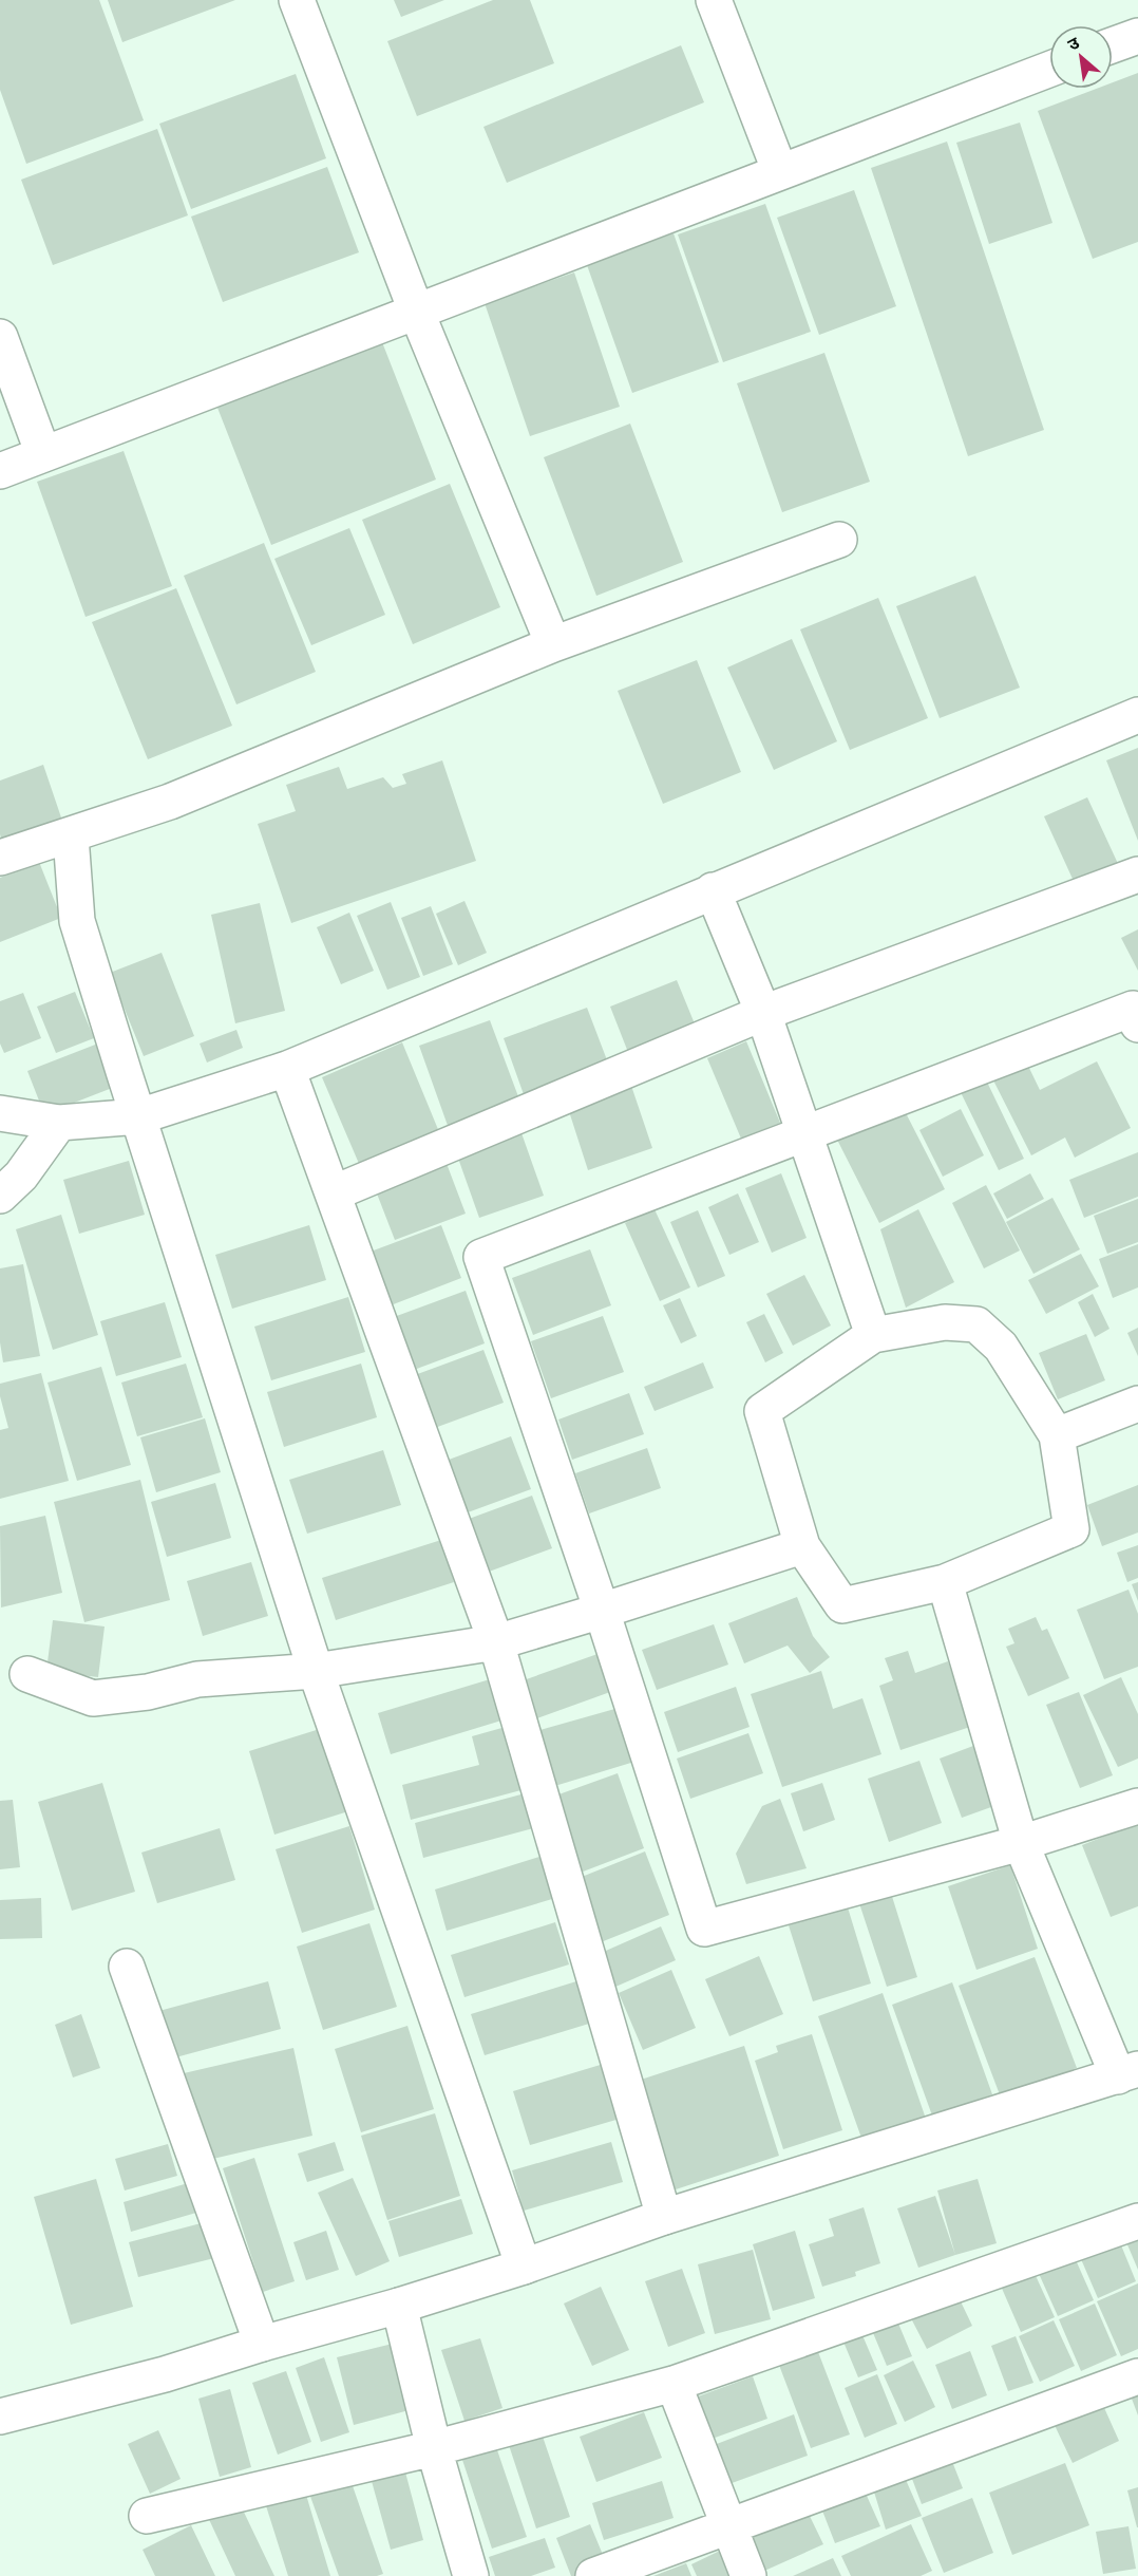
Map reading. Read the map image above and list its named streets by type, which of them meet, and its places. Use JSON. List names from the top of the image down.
{
  "north": "top left"
}
